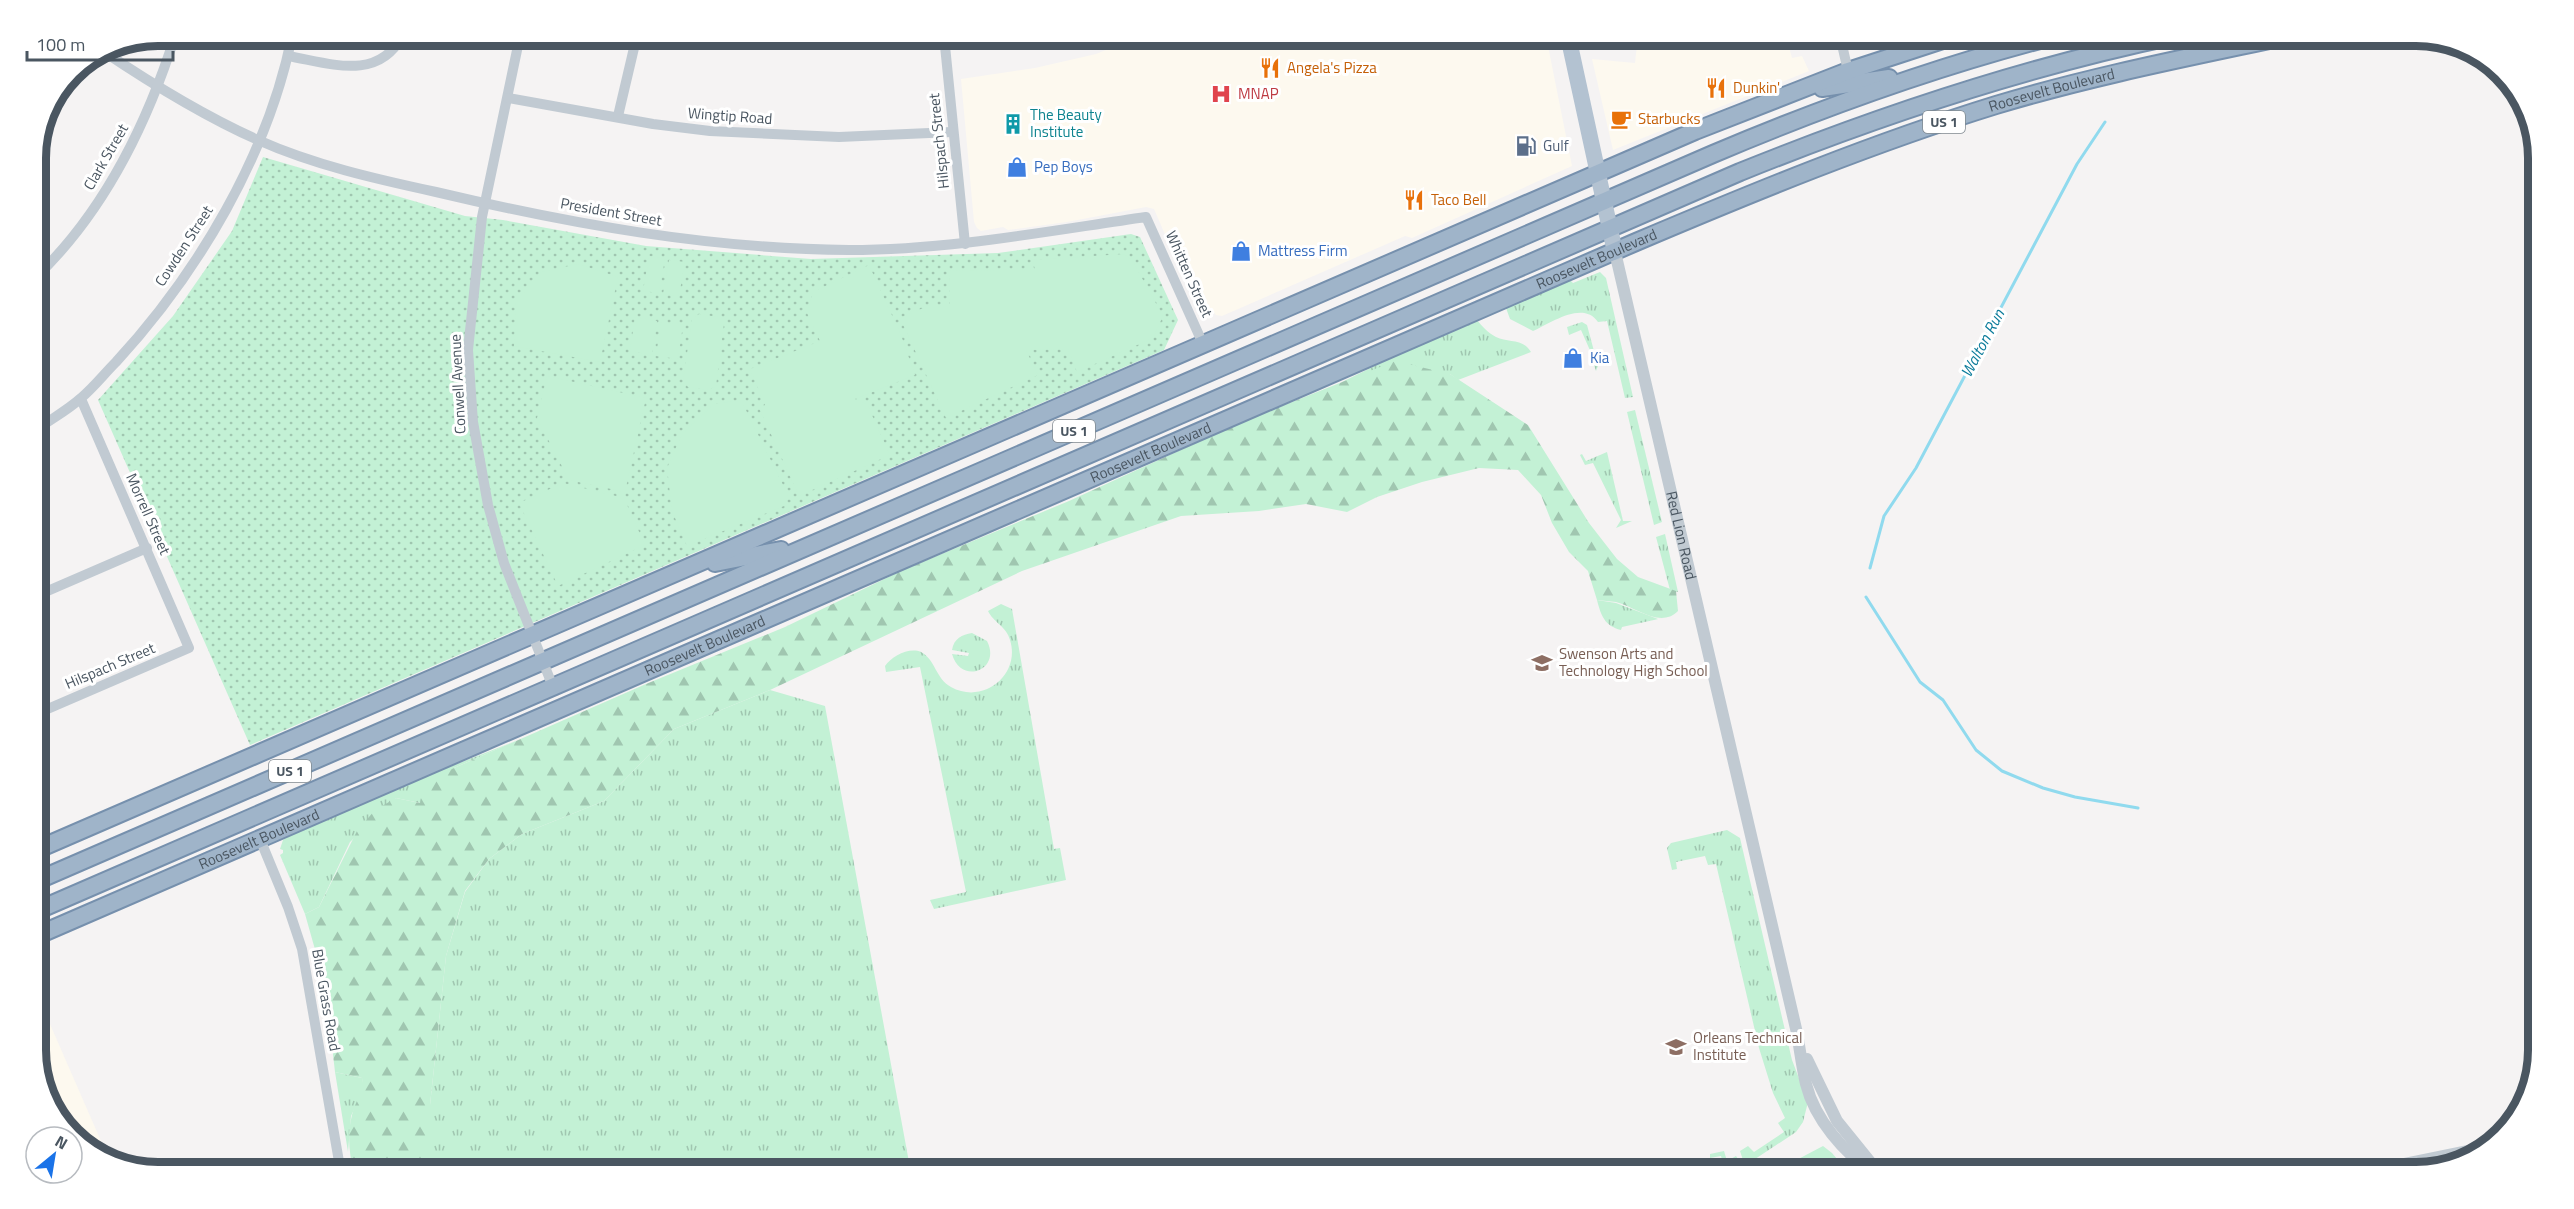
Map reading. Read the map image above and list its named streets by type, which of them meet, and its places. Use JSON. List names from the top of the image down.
{
  "streets": {
    "highway": ["Roosevelt Boulevard", "US 1"],
    "main road": ["Red Lion Road"],
    "street": [
      "Wingtip Road",
      "Hilspach Street",
      "Clark Street",
      "President Street",
      "Cowden Street",
      "Whitten Street",
      "Conwell Avenue",
      "Morrell Street",
      "Blue Grass Road"
    ]
  },
  "crossings": [
    ["Roosevelt Boulevard", "Conwell Avenue"],
    ["Roosevelt Boulevard", "Red Lion Road"],
    ["Roosevelt Boulevard", "Blue Grass Road"],
    ["Wingtip Road", "Hilspach Street"],
    ["Wingtip Road", "Conwell Avenue"],
    ["US 1", "Whitten Street"],
    ["US 1", "Conwell Avenue"],
    ["US 1", "Red Lion Road"],
    ["Hilspach Street", "President Street"],
    ["Hilspach Street", "Morrell Street"],
    ["Clark Street", "President Street"],
    ["President Street", "Cowden Street"],
    ["President Street", "Whitten Street"],
    ["President Street", "Conwell Avenue"],
    ["Cowden Street", "Morrell Street"]
  ],
  "water": ["Walton Run"],
  "places": {
    "restaurant": ["Angela's Pizza", "Dunkin'", "Taco Bell"],
    "hospital": ["MNAP"],
    "cafe": ["Starbucks"],
    "building": ["The Beauty Institute"],
    "fuel station": ["Gulf"],
    "shop": ["Pep Boys", "Mattress Firm", "Kia"],
    "school or university": ["Swenson Arts and Technology High School", "Orleans Technical Institute"]
  },
  "scale_bar": "100 m",
  "north": "top right"
}
